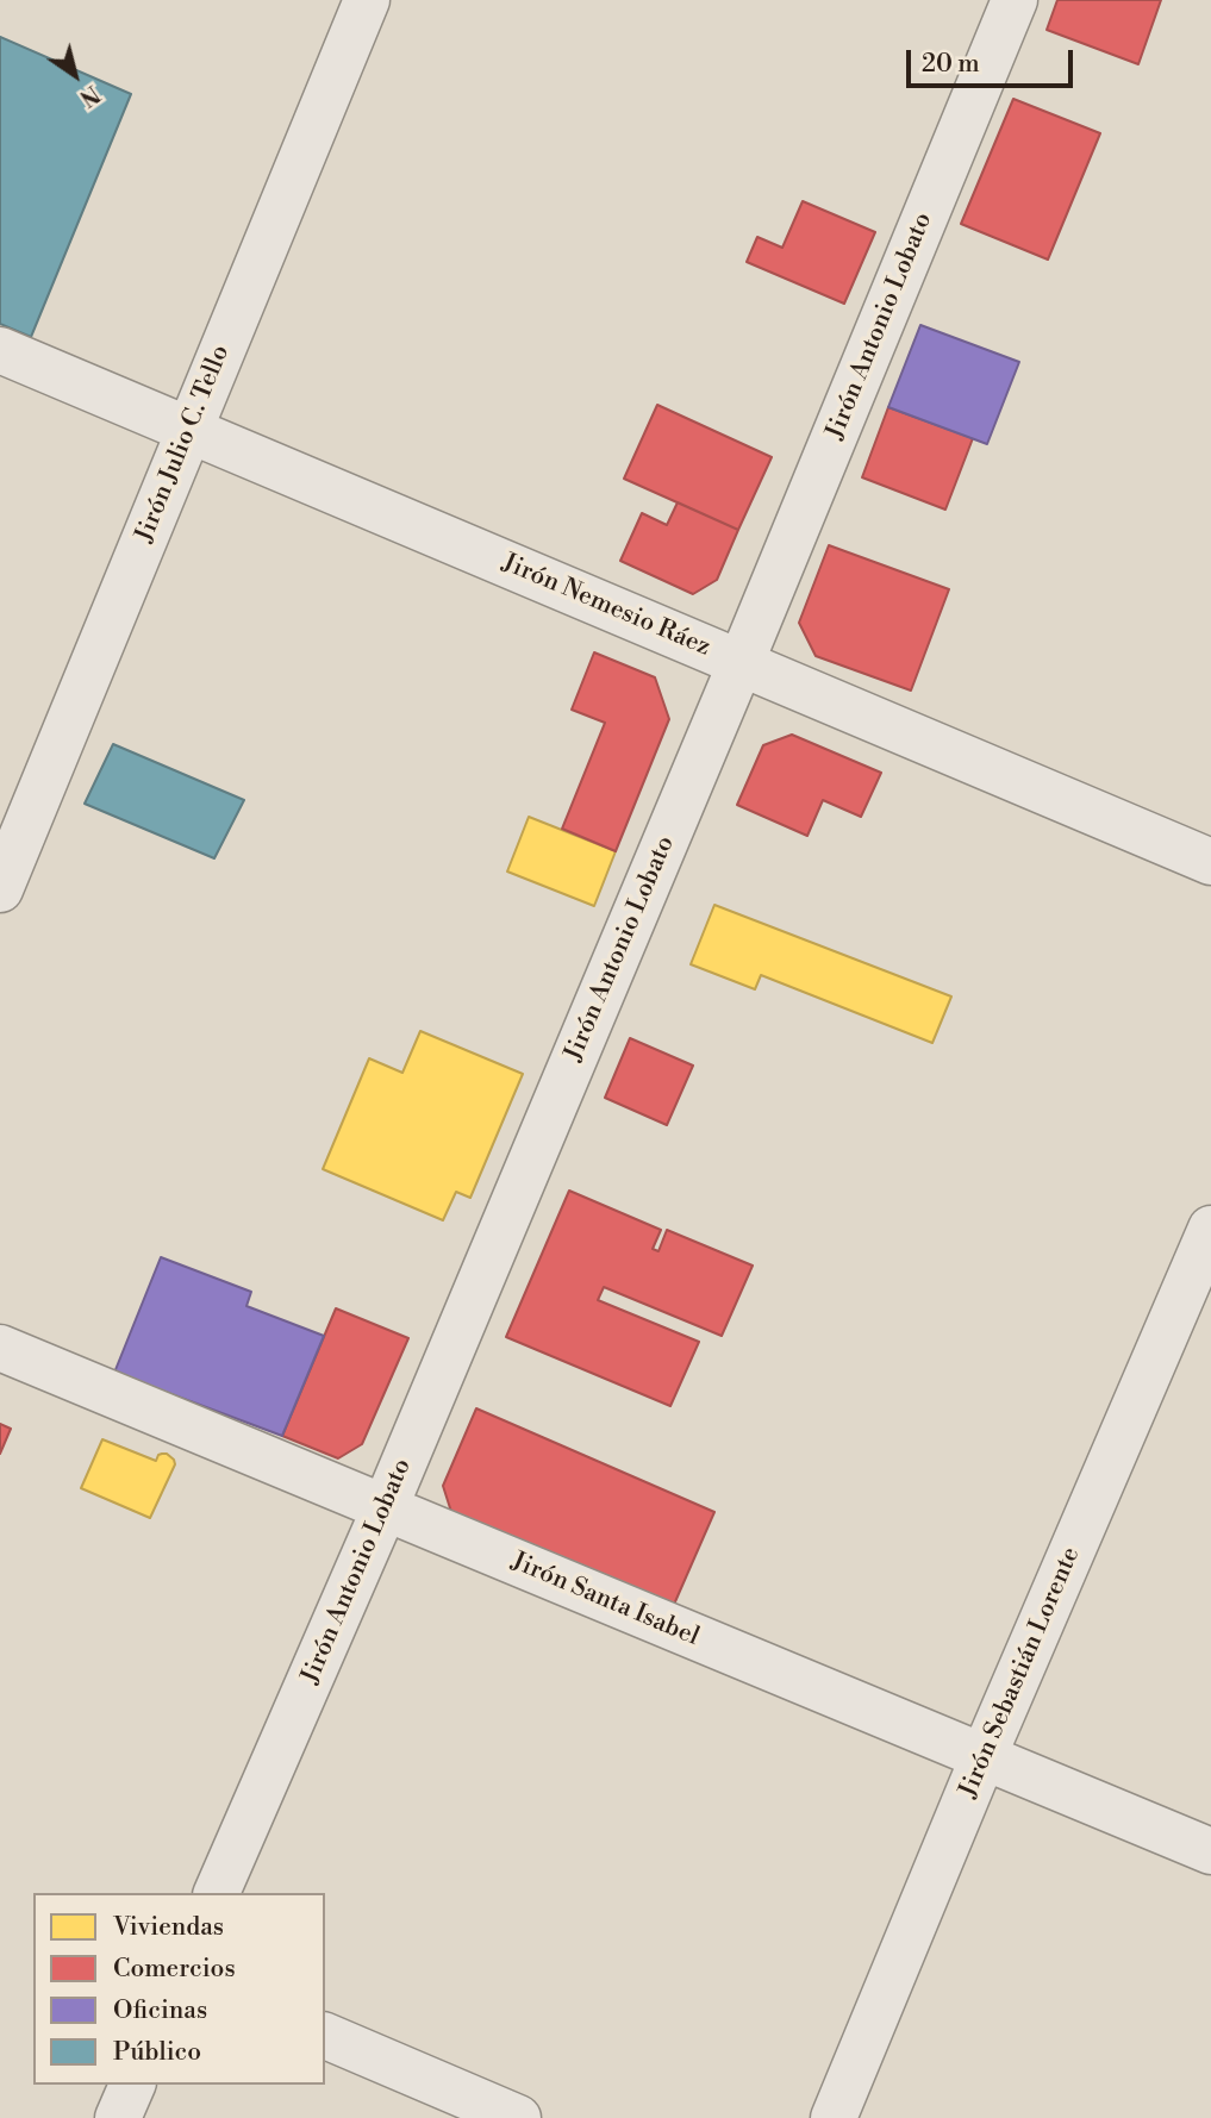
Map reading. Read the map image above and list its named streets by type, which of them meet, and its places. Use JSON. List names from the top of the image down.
{
  "streets": {
    "street": [
      "Jirón Antonio Lobato",
      "Jirón Julio C. Tello",
      "Jirón Nemesio Ráez",
      "Jirón Santa Isabel",
      "Jirón Sebastián Lorente"
    ]
  },
  "crossings": [
    ["Jirón Antonio Lobato", "Jirón Nemesio Ráez"],
    ["Jirón Antonio Lobato", "Jirón Santa Isabel"],
    ["Jirón Julio C. Tello", "Jirón Nemesio Ráez"],
    ["Jirón Santa Isabel", "Jirón Sebastián Lorente"]
  ],
  "legend": [
    "Viviendas",
    "Comercios",
    "Oficinas",
    "Público"
  ],
  "scale_bar": "20 m",
  "north": "bottom right"
}
